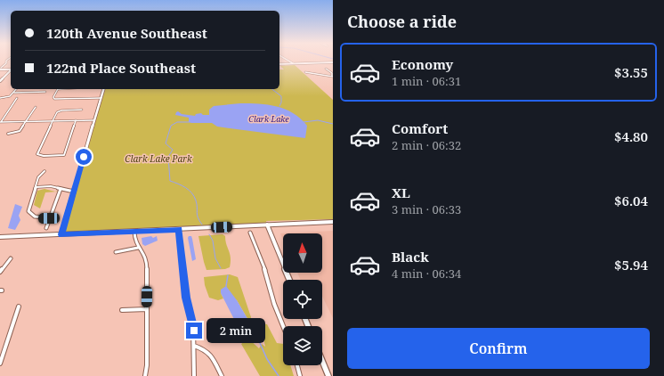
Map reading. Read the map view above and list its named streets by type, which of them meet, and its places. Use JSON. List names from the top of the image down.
{
  "water": ["Clark Lake"],
  "parks": ["Clark Lake Park"],
  "north": "top",
  "page": {
    "heading": "Choose a ride",
    "banner": ["120th Avenue Southeast", "122nd Place Southeast"],
    "list": [
      {
        "name": "Economy",
        "note": "1 min · 06:31",
        "value": "$3.55"
      },
      {
        "name": "Comfort",
        "note": "2 min · 06:32",
        "value": "$4.80"
      },
      {
        "name": "XL",
        "note": "3 min · 06:33",
        "value": "$6.04"
      },
      {
        "name": "Black",
        "note": "4 min · 06:34",
        "value": "$5.94"
      }
    ],
    "bubble": "2 min",
    "buttons": "Confirm"
  }
}
